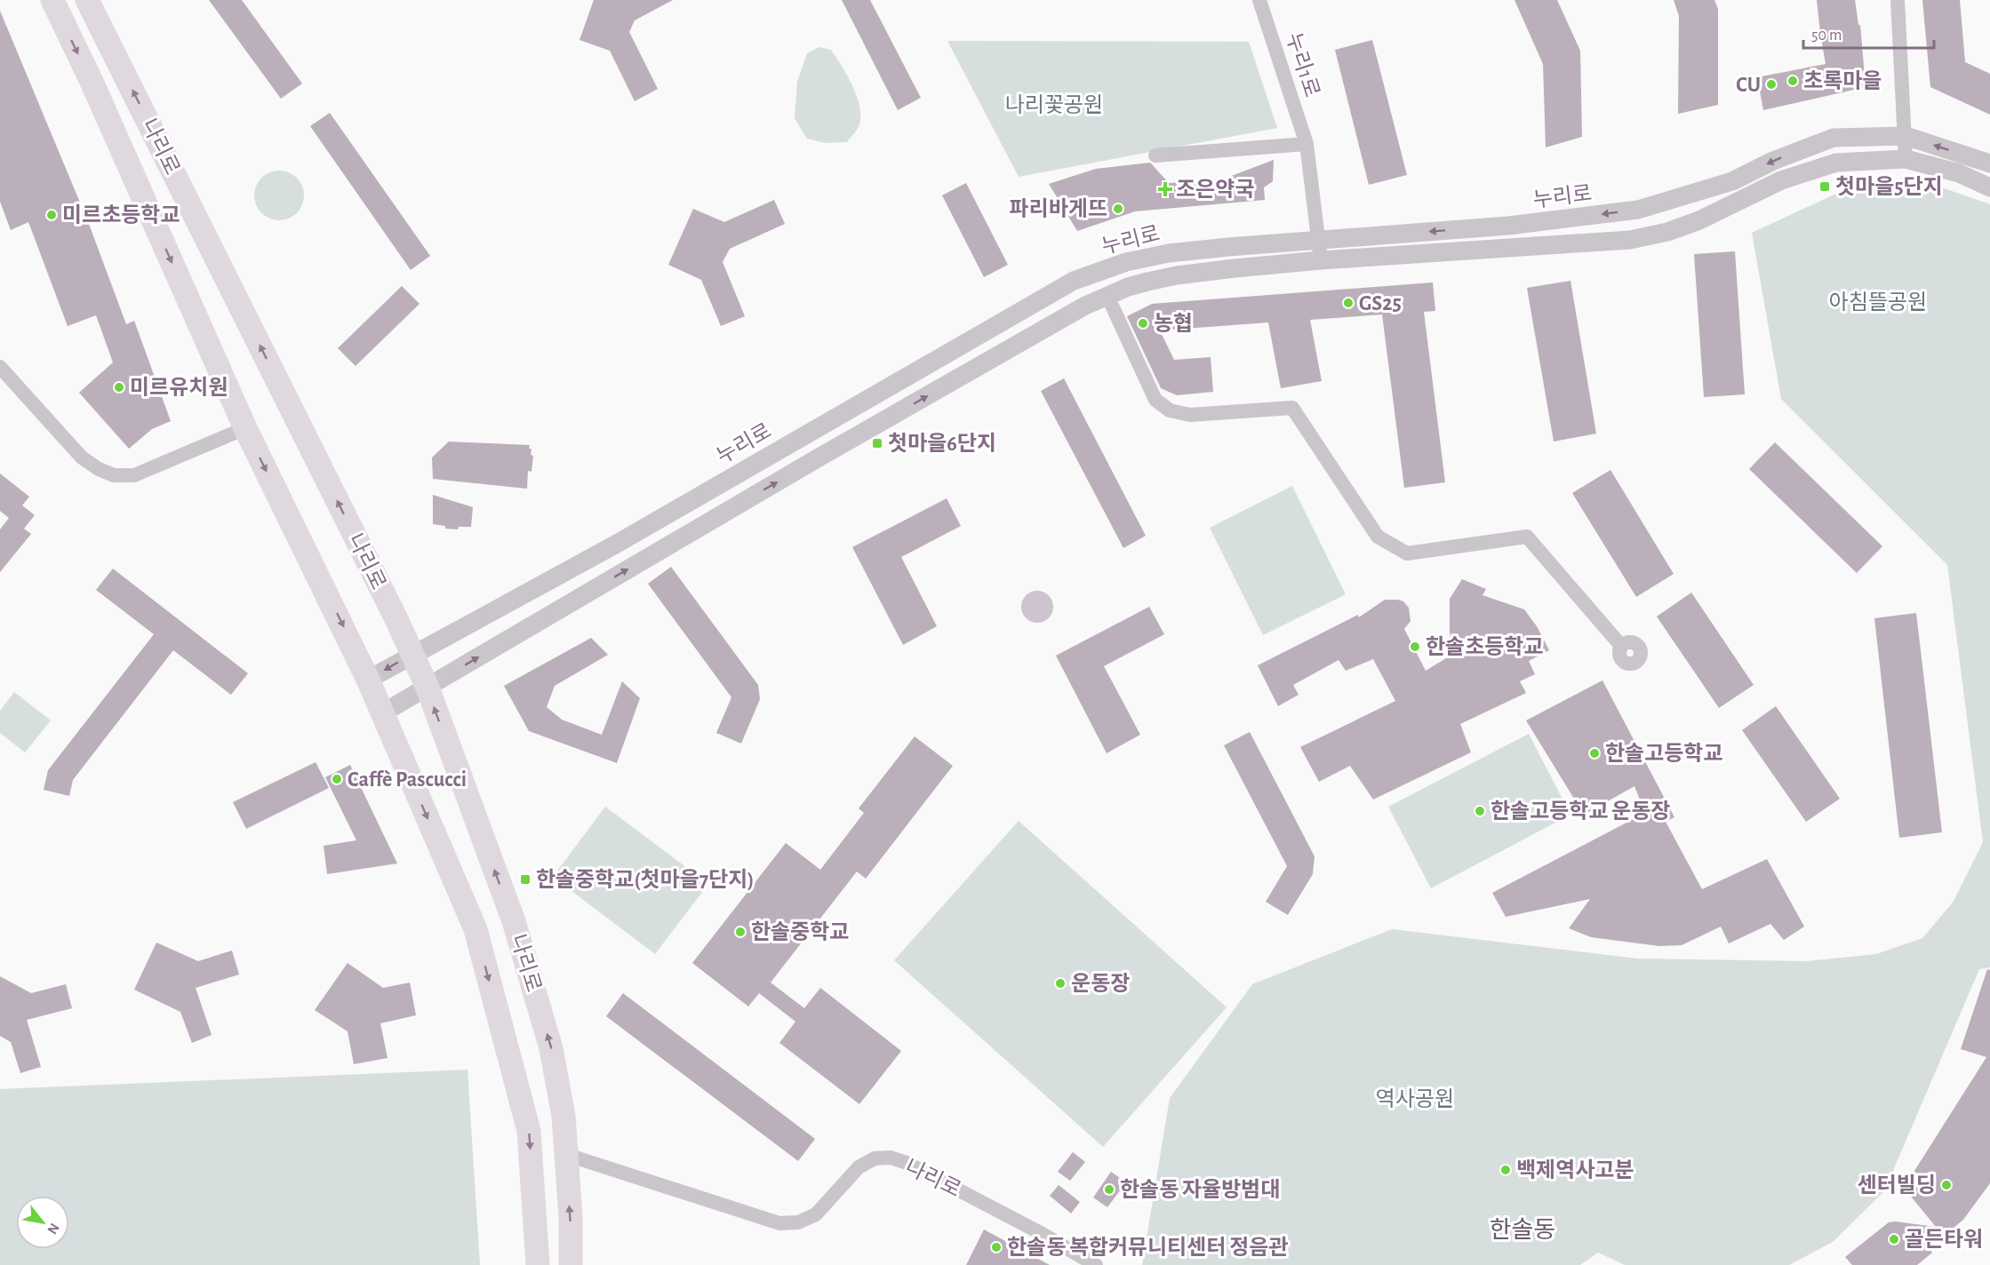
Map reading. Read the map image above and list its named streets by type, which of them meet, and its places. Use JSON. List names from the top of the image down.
{
  "streets": {
    "main road": ["나리로"],
    "street": ["누리1로", "누리로"]
  },
  "crossings": [
    ["누리1로", "누리로"],
    ["나리로", "누리로"]
  ],
  "districts": ["한솔동"],
  "parks": ["나리꽃공원", "아침뜰공원", "역사공원"],
  "places": {
    "other": [
      "초록마을",
      "CU",
      "파리바게뜨",
      "미르초등학교",
      "GS25",
      "농협",
      "미르유치원",
      "한솔초등학교",
      "한솔고등학교",
      "Caffè Pascucci",
      "한솔고등학교 운동장",
      "한솔중학교",
      "운동장",
      "백제역사고분",
      "센터빌딩",
      "한솔동 자율방범대",
      "골든타워",
      "한솔동 복합커뮤니티센터 정음관"
    ],
    "transit": ["첫마을5단지", "첫마을6단지", "한솔중학교(첫마을7단지)"],
    "health": ["조은약국"]
  },
  "scale_bar": "50 m",
  "north": "bottom right"
}
